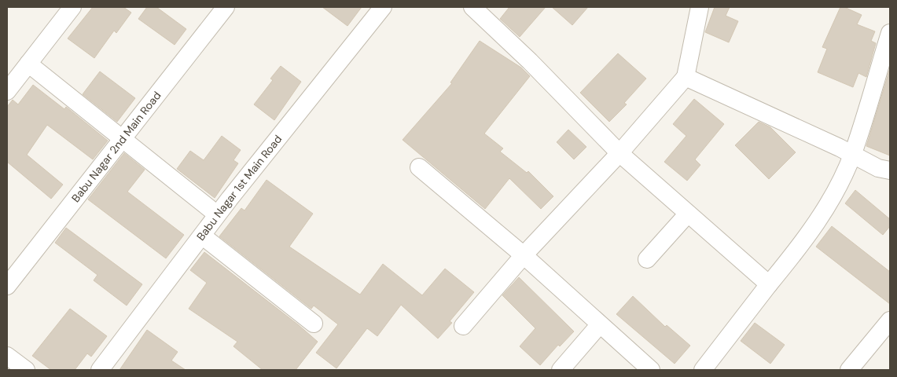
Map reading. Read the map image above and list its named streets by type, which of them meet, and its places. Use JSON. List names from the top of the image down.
{
  "streets": {
    "street": ["Babu Nagar 2nd Main Road", "Babu Nagar 1st Main Road"]
  }
}
